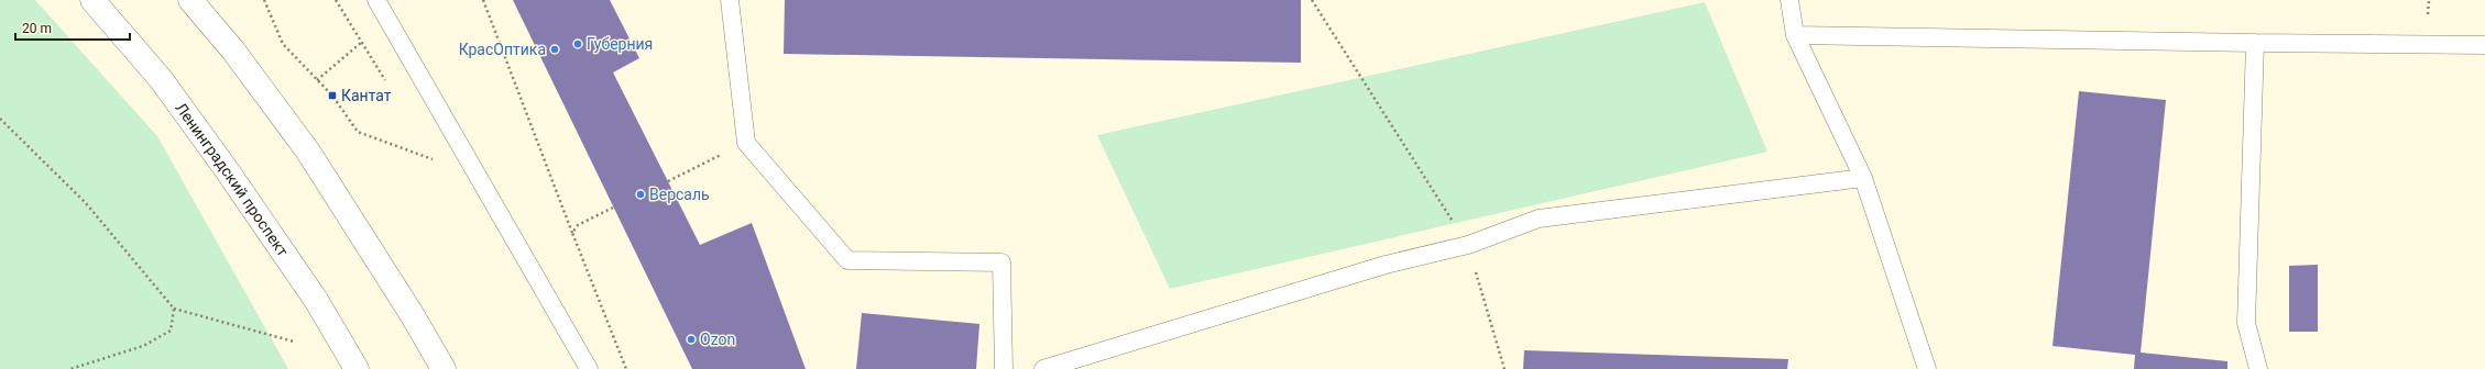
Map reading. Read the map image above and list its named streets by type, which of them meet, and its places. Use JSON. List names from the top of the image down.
{
  "streets": {
    "main road": ["Ленинградский проспект"]
  },
  "places": {
    "other": [
      "Губерния",
      "КрасОптика",
      "Версаль",
      "Ozon"
    ],
    "transit": ["Кантат"]
  },
  "scale_bar": "20 m"
}
